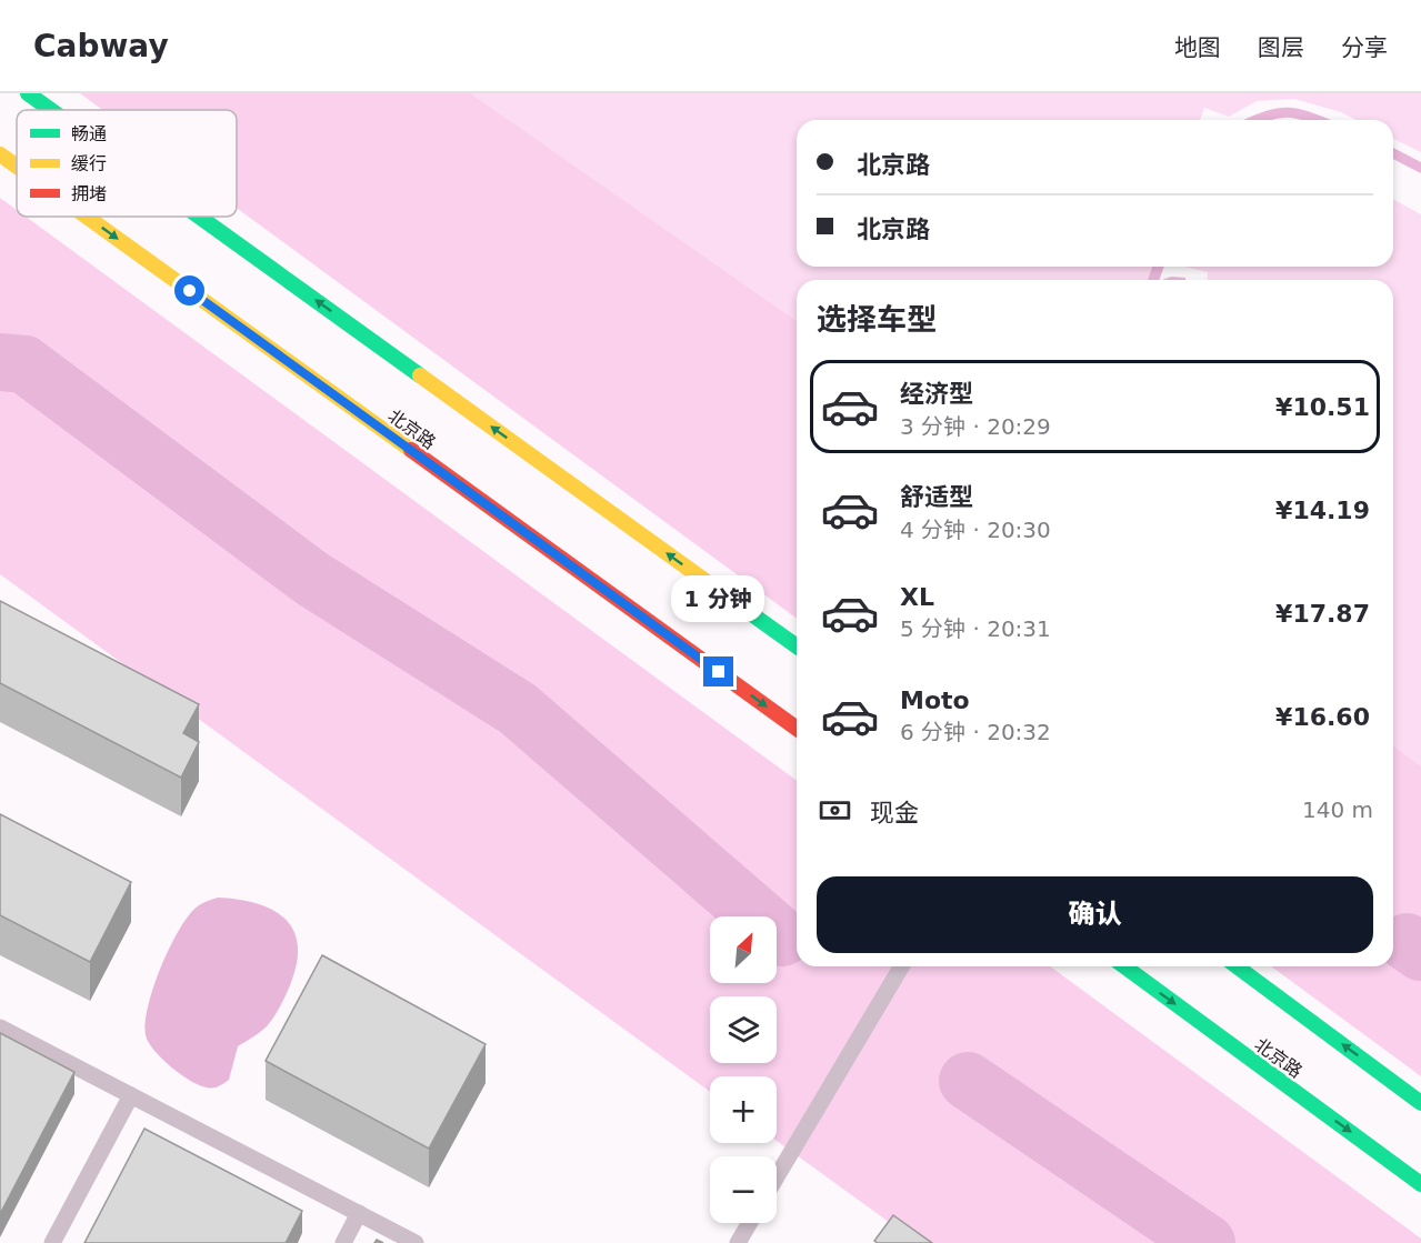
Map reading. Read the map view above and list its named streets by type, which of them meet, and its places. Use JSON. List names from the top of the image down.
{
  "streets": {
    "main road": ["北京路"]
  },
  "legend": ["畅通", "缓行", "拥堵"],
  "north": "top right",
  "page": {
    "header": "Cabway",
    "nav": ["地图", "图层", "分享"],
    "banner": ["北京路", "北京路"],
    "heading": "选择车型",
    "list": [
      {
        "name": "经济型",
        "note": "3 分钟 · 20:29",
        "value": "¥10.51"
      },
      {
        "name": "舒适型",
        "note": "4 分钟 · 20:30",
        "value": "¥14.19"
      },
      {
        "name": "XL",
        "note": "5 分钟 · 20:31",
        "value": "¥17.87"
      },
      {
        "name": "Moto",
        "note": "6 分钟 · 20:32",
        "value": "¥16.60"
      }
    ],
    "bubble": "1 分钟",
    "pay": ["现金", "140 m"],
    "buttons": "确认",
    "map_buttons": ["+", "−"]
  }
}
